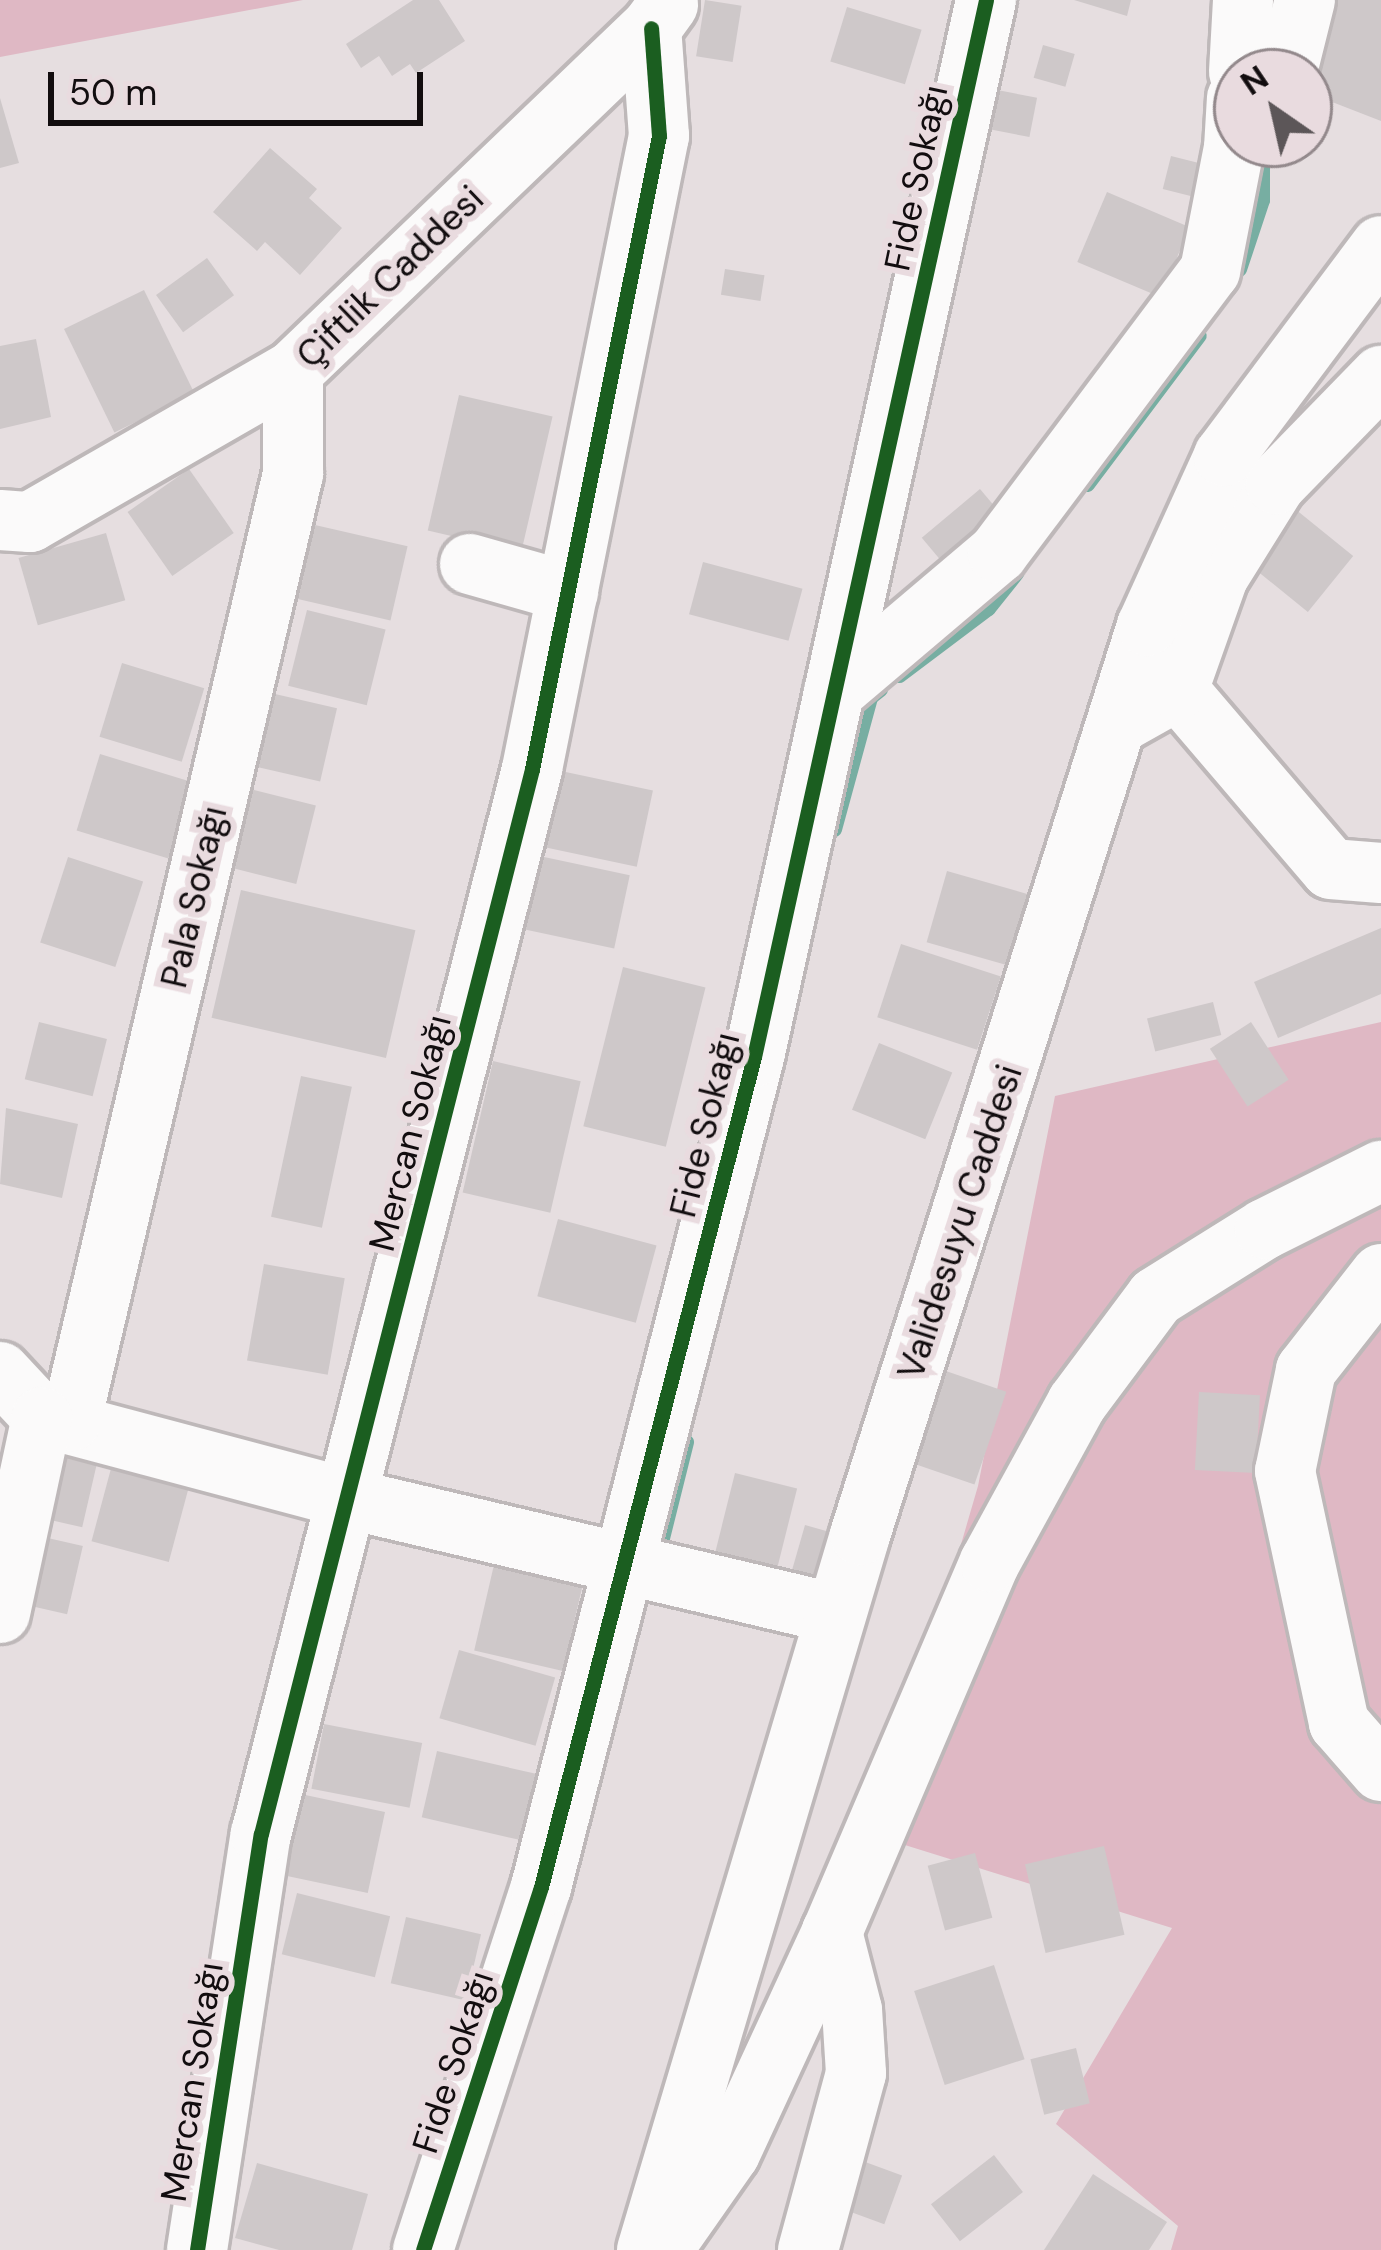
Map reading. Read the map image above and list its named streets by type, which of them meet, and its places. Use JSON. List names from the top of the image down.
{
  "streets": {
    "street": [
      "Fide Sokağı",
      "Çiftlik Caddesi",
      "Pala Sokağı",
      "Mercan Sokağı",
      "Validesuyu Caddesi"
    ]
  },
  "crossings": [
    ["Çiftlik Caddesi", "Pala Sokağı"],
    ["Çiftlik Caddesi", "Mercan Sokağı"]
  ],
  "scale_bar": "50 m",
  "north": "top left"
}
